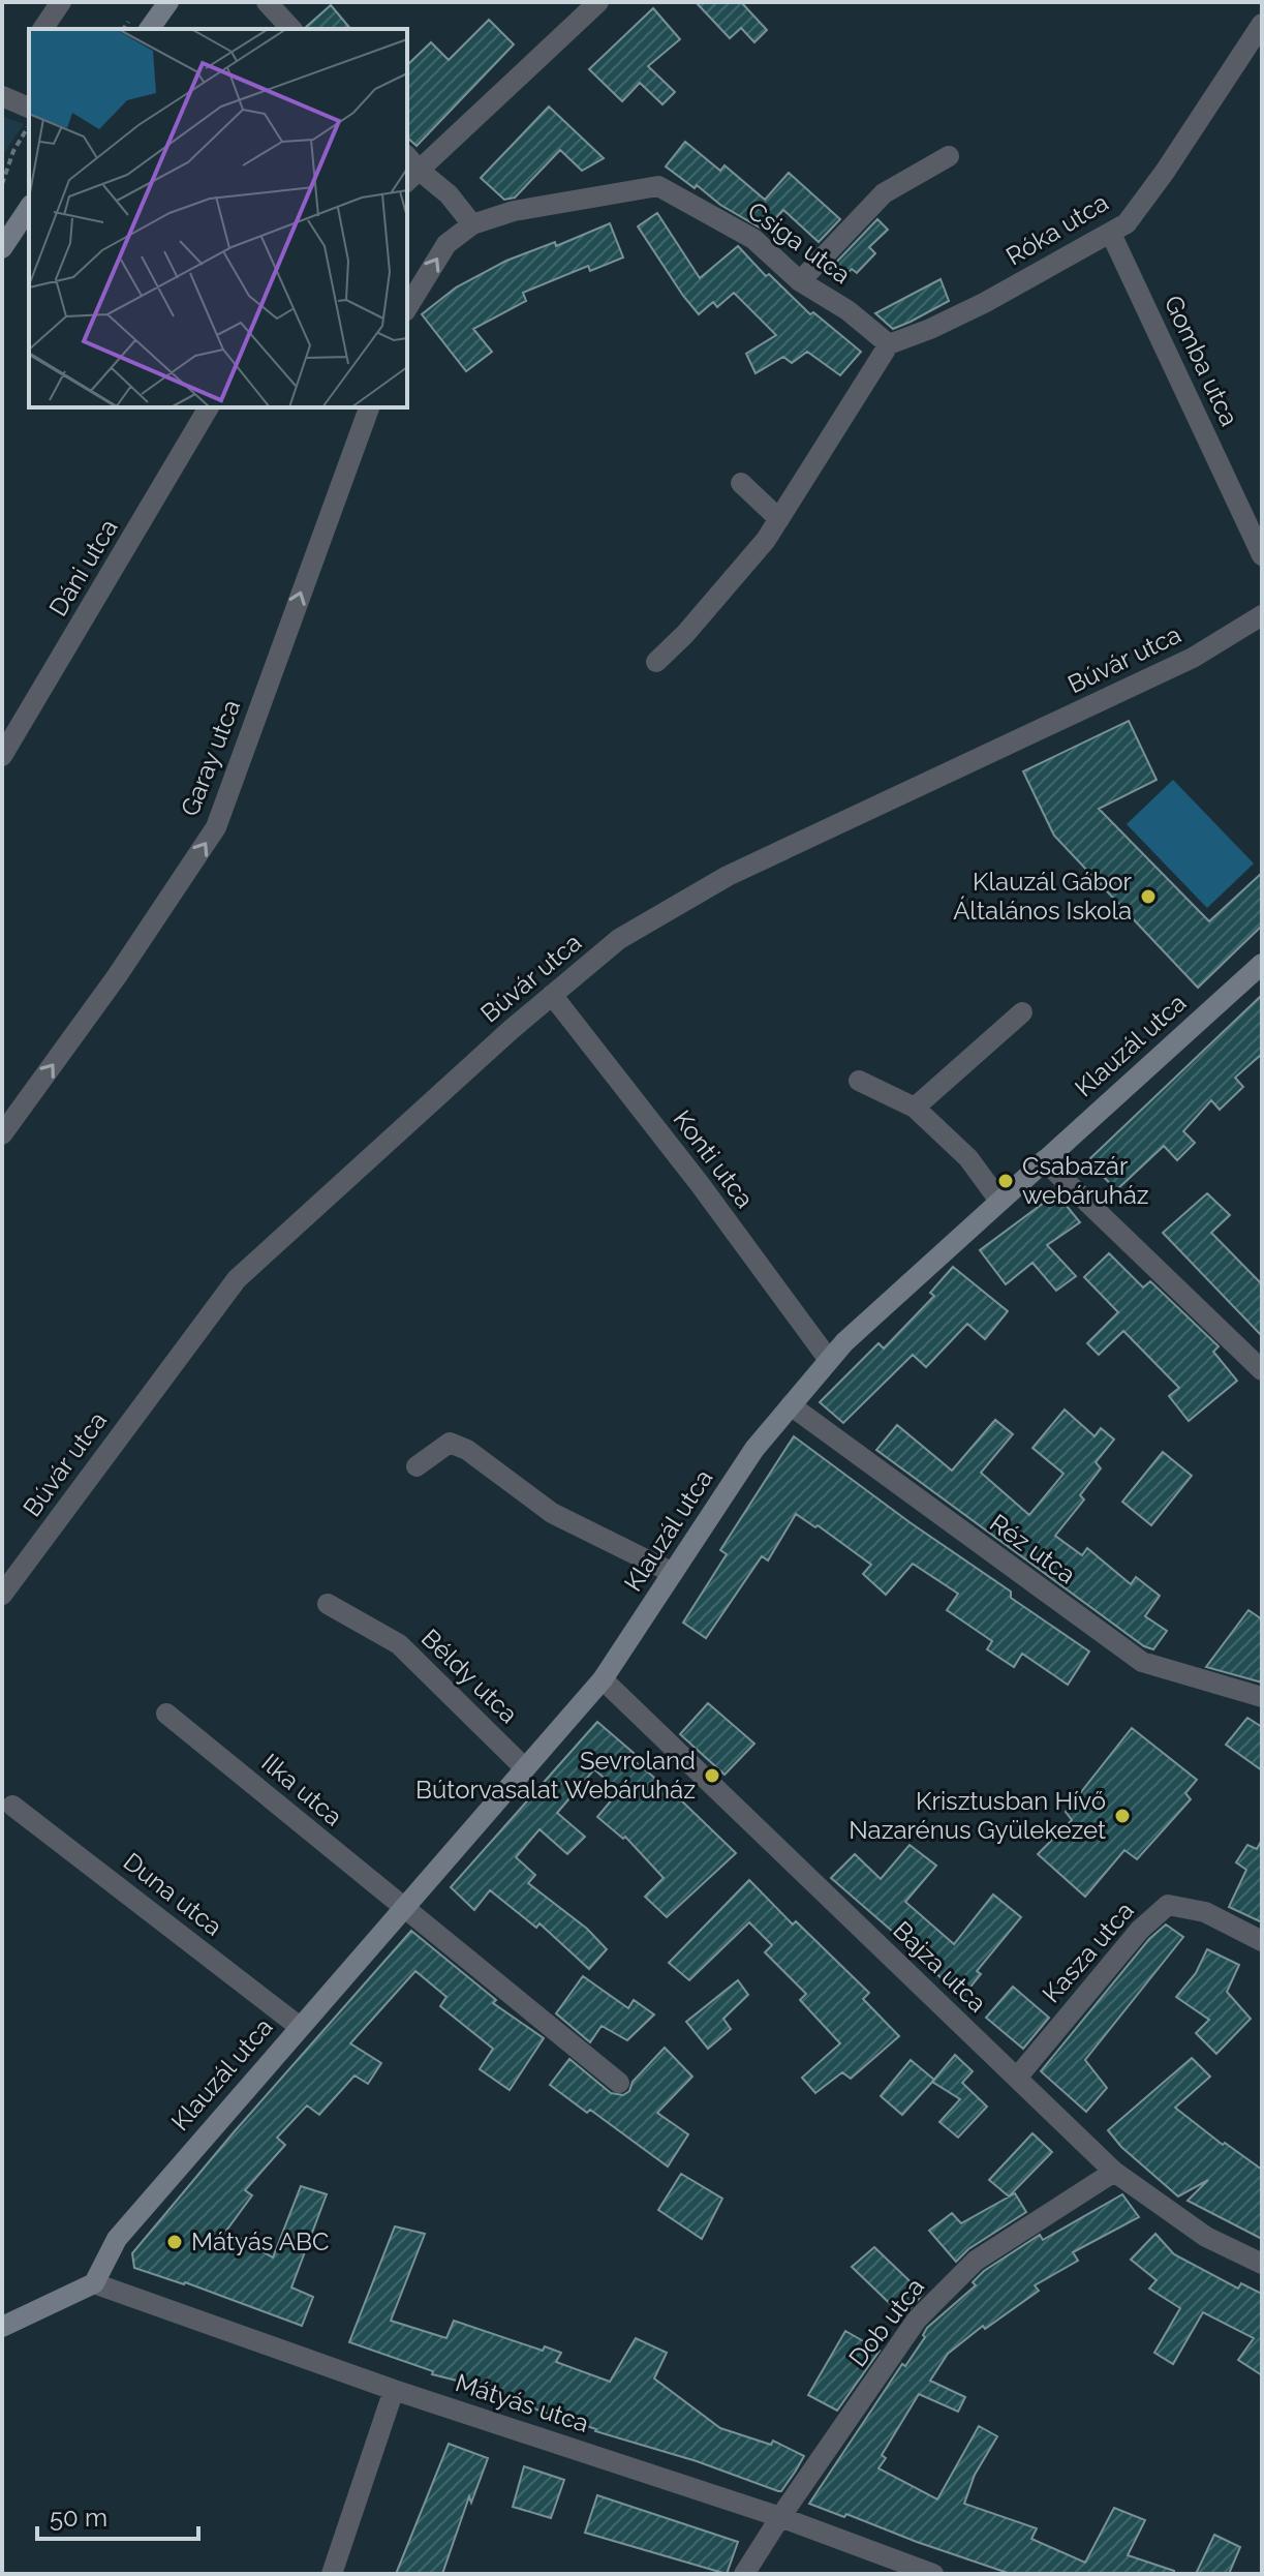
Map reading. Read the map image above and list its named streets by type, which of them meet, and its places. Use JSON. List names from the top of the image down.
{
  "streets": {
    "street": [
      "Róka utca",
      "Csiga utca",
      "Gomba utca",
      "Dáni utca",
      "Búvár utca",
      "Garay utca",
      "Klauzál utca",
      "Konti utca",
      "Réz utca",
      "Béldy utca",
      "Ilka utca",
      "Duna utca",
      "Kasza utca",
      "Bajza utca",
      "Dob utca",
      "Mátyás utca"
    ]
  },
  "crossings": [
    ["Róka utca", "Csiga utca"],
    ["Róka utca", "Gomba utca"],
    ["Búvár utca", "Konti utca"],
    ["Klauzál utca", "Konti utca"],
    ["Klauzál utca", "Réz utca"],
    ["Klauzál utca", "Béldy utca"],
    ["Klauzál utca", "Ilka utca"],
    ["Klauzál utca", "Duna utca"],
    ["Klauzál utca", "Bajza utca"],
    ["Klauzál utca", "Mátyás utca"],
    ["Kasza utca", "Bajza utca"],
    ["Bajza utca", "Dob utca"],
    ["Dob utca", "Mátyás utca"]
  ],
  "one_way": ["Garay utca"],
  "places": [
    "Klauzál Gábor Általános Iskola",
    "Csabazár webáruház",
    "Sevroland Bútorvasalat Webáruház",
    "Krisztusban Hívő Nazarénus Gyülekezet",
    "Mátyás ABC"
  ],
  "scale_bar": "50 m"
}
